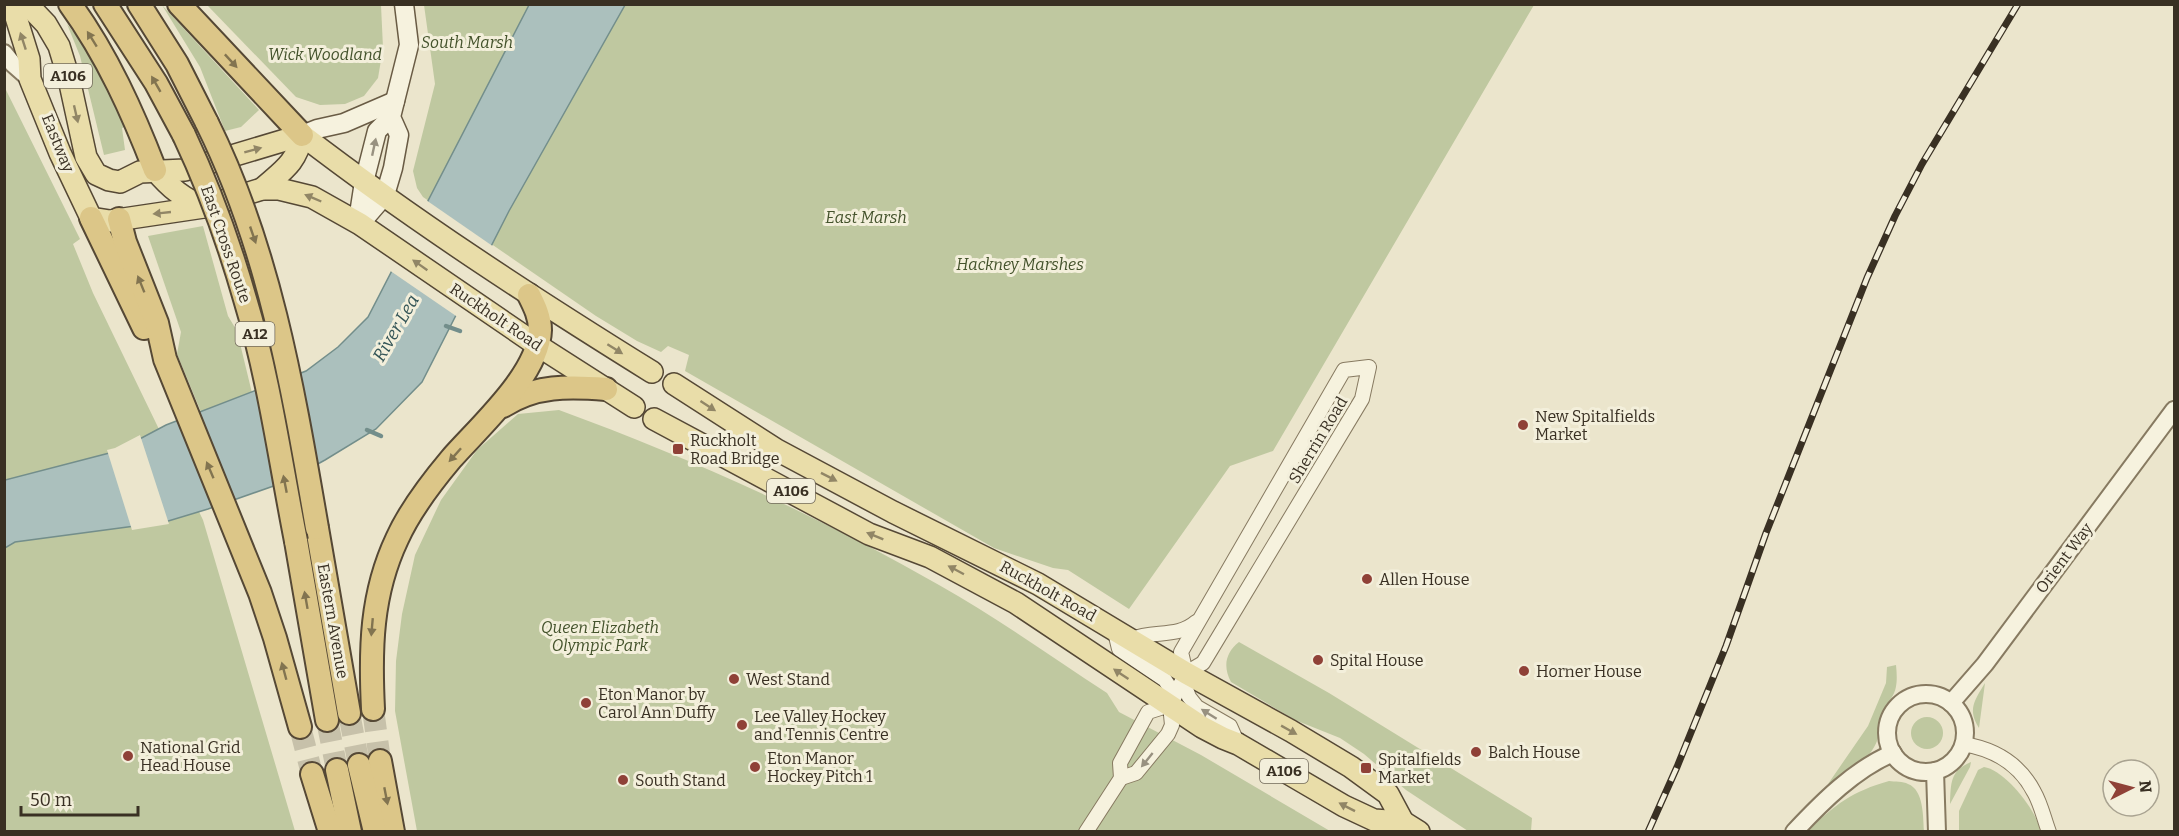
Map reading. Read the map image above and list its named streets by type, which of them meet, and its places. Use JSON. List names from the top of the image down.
{
  "streets": {
    "highway": ["East Cross Route", "A12", "Eastern Avenue"],
    "main road": ["A106", "Eastway", "Ruckholt Road"],
    "street": ["Sherrin Road", "Orient Way"]
  },
  "crossings": [
    ["East Cross Route", "Eastern Avenue"],
    ["Ruckholt Road", "Sherrin Road"]
  ],
  "water": ["River Lea"],
  "parks": [
    "South Marsh",
    "Wick Woodland",
    "East Marsh",
    "Hackney Marshes",
    "Queen Elizabeth Olympic Park"
  ],
  "places": {
    "other": [
      "New Spitalfields Market",
      "Allen House",
      "Spital House",
      "Horner House",
      "West Stand",
      "Eton Manor by Carol Ann Duffy",
      "Lee Valley Hockey and Tennis Centre",
      "Balch House",
      "National Grid Head House",
      "Eton Manor Hockey Pitch 1",
      "South Stand"
    ],
    "transit": ["Ruckholt Road Bridge", "Spitalfields Market"]
  },
  "scale_bar": "50 m",
  "north": "right"
}
